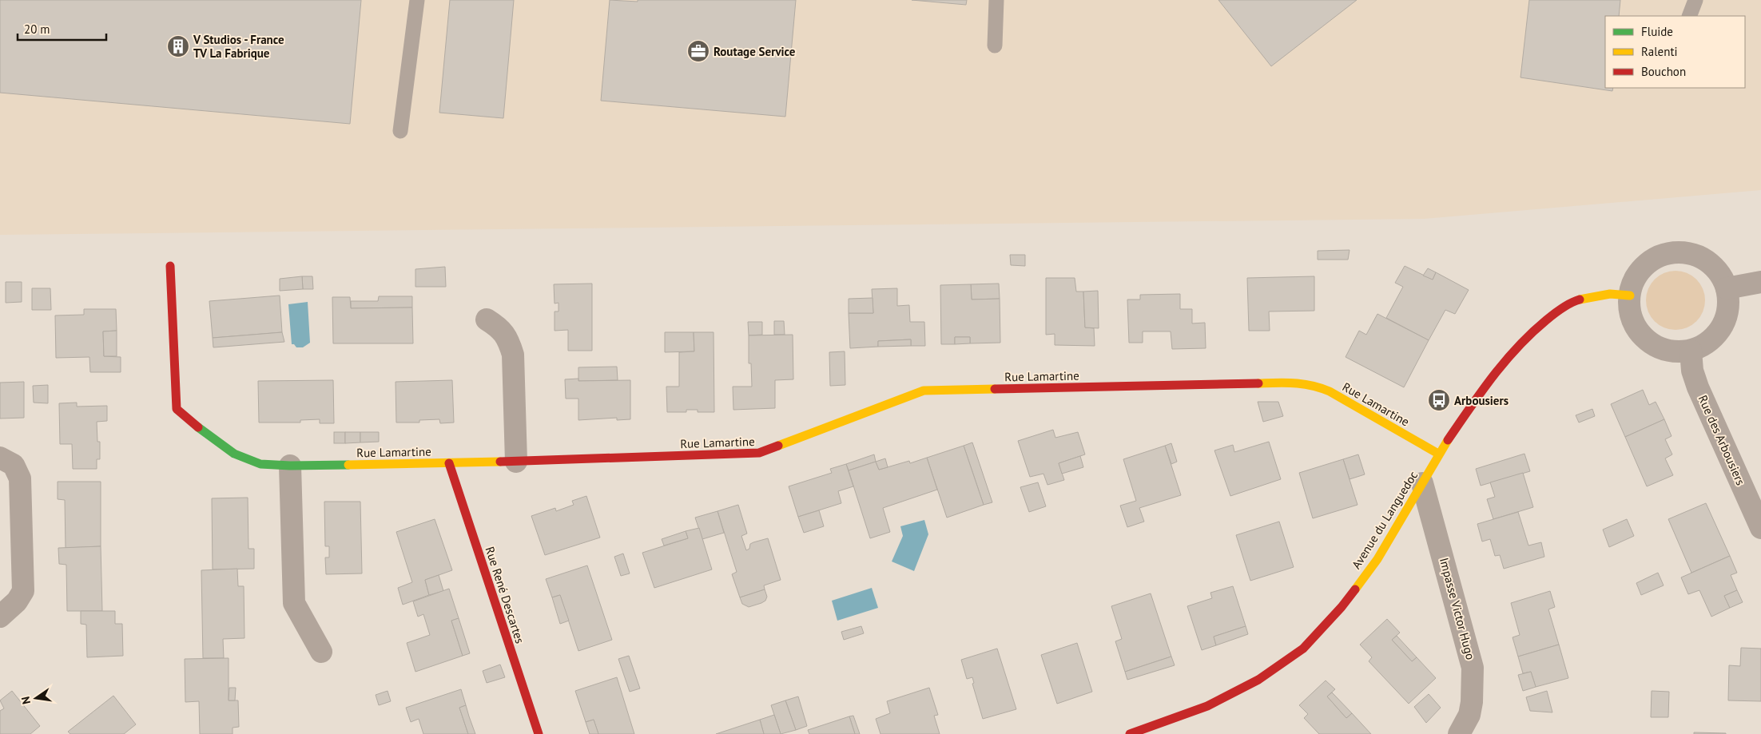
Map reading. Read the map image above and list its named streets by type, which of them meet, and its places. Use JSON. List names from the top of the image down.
{
  "streets": {
    "street": [
      "Rue Lamartine",
      "Rue des Arbousiers",
      "Avenue du Languedoc",
      "Rue René Descartes",
      "Impasse Victor Hugo"
    ]
  },
  "crossings": [
    ["Rue Lamartine", "Avenue du Languedoc"],
    ["Rue Lamartine", "Rue René Descartes"],
    ["Rue des Arbousiers", "Avenue du Languedoc"],
    ["Avenue du Languedoc", "Impasse Victor Hugo"]
  ],
  "places": {
    "building": ["V Studios - France TV La Fabrique"],
    "office": ["Routage Service"],
    "bus stop": ["Arbousiers"]
  },
  "legend": ["Fluide", "Ralenti", "Bouchon"],
  "scale_bar": "20 m",
  "north": "left"
}
